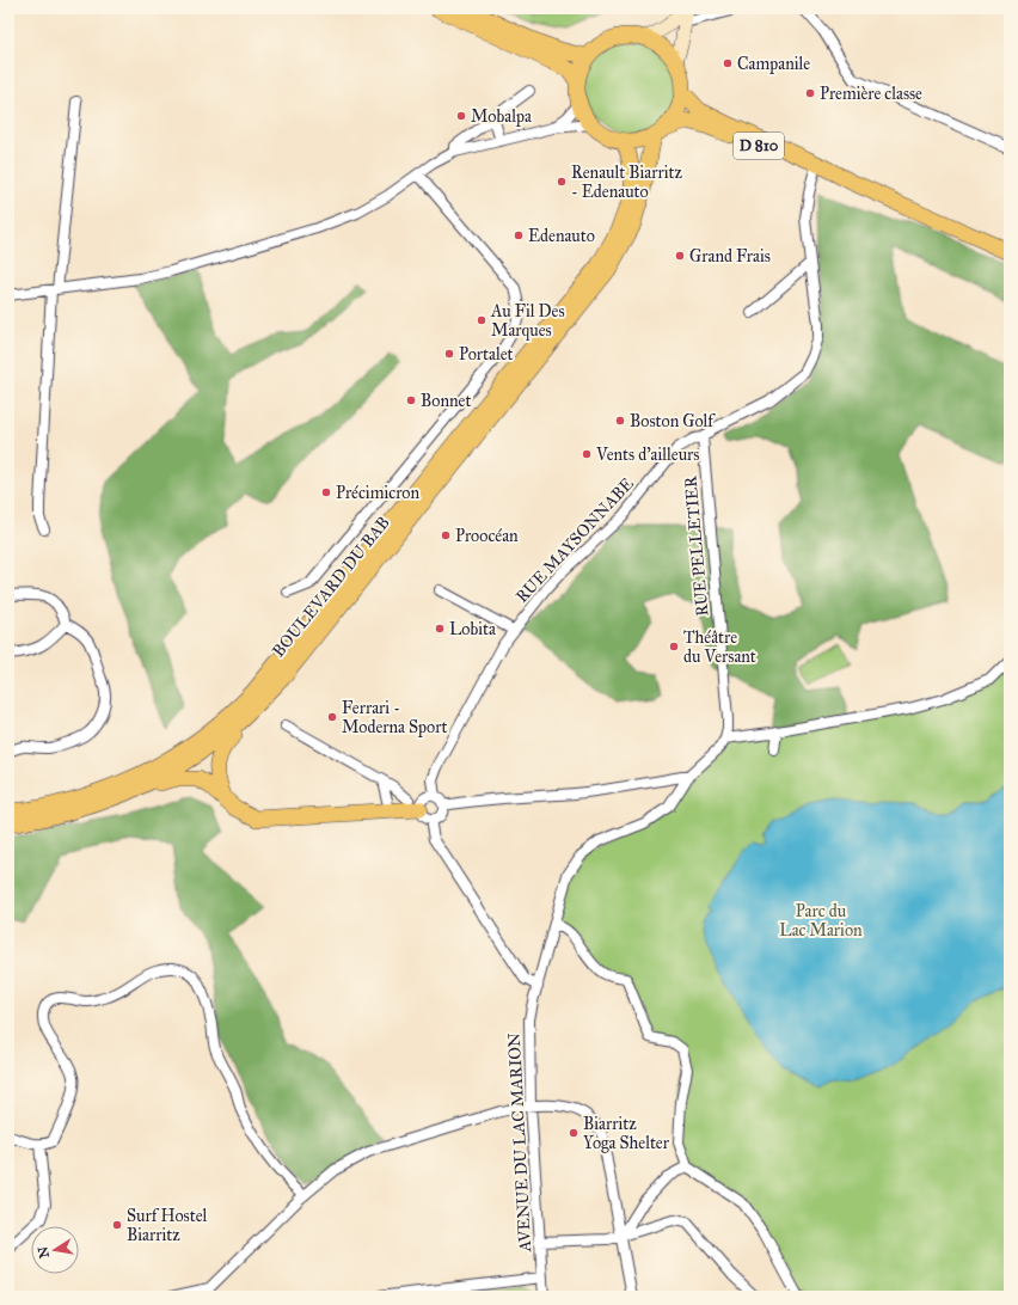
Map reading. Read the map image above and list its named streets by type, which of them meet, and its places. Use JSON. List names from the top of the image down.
{
  "streets": {
    "main road": ["D 810", "BOULEVARD DU BAB"],
    "street": ["RUE MAYSONNABE", "RUE PELLETIER", "AVENUE DU LAC MARION"]
  },
  "crossings": [
    ["D 810", "RUE MAYSONNABE"],
    ["D 810", "BOULEVARD DU BAB"],
    ["RUE MAYSONNABE", "RUE PELLETIER"],
    ["RUE PELLETIER", "AVENUE DU LAC MARION"]
  ],
  "parks": ["Parc du Lac Marion"],
  "places": [
    "Campanile",
    "Première classe",
    "Mobalpa",
    "Renault Biarritz - Edenauto",
    "Edenauto",
    "Grand Frais",
    "Au Fil Des Marques",
    "Portalet",
    "Bonnet",
    "Boston Golf",
    "Vents d'ailleurs",
    "Précimicron",
    "Proocéan",
    "Lobita",
    "Théâtre du Versant",
    "Ferrari - Moderna Sport",
    "Biarritz Yoga Shelter",
    "Surf Hostel Biarritz"
  ],
  "north": "left"
}
